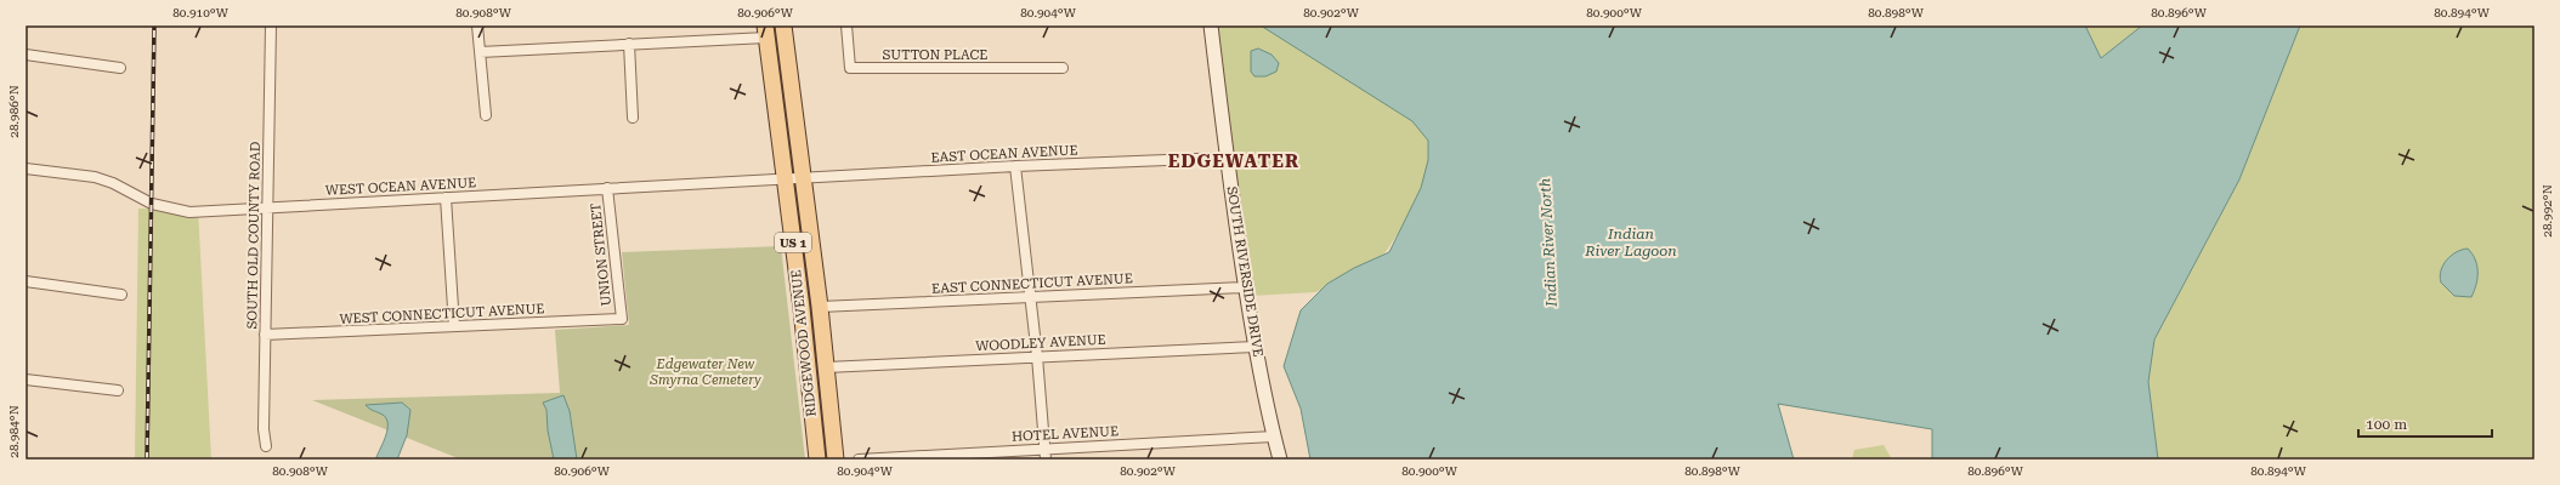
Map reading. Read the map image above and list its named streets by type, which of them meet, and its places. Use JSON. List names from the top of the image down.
{
  "streets": {
    "main road": ["US 1", "RIDGEWOOD AVENUE"],
    "street": [
      "SUTTON PLACE",
      "EAST OCEAN AVENUE",
      "WEST OCEAN AVENUE",
      "SOUTH OLD COUNTY ROAD",
      "UNION STREET",
      "SOUTH RIVERSIDE DRIVE",
      "EAST CONNECTICUT AVENUE",
      "WEST CONNECTICUT AVENUE",
      "WOODLEY AVENUE",
      "HOTEL AVENUE"
    ]
  },
  "crossings": [
    ["EAST OCEAN AVENUE", "WEST OCEAN AVENUE"],
    ["EAST OCEAN AVENUE", "SOUTH RIVERSIDE DRIVE"],
    ["EAST OCEAN AVENUE", "RIDGEWOOD AVENUE"],
    ["WEST OCEAN AVENUE", "SOUTH OLD COUNTY ROAD"],
    ["WEST OCEAN AVENUE", "UNION STREET"],
    ["WEST OCEAN AVENUE", "RIDGEWOOD AVENUE"],
    ["SOUTH OLD COUNTY ROAD", "WEST CONNECTICUT AVENUE"],
    ["UNION STREET", "WEST CONNECTICUT AVENUE"],
    ["SOUTH RIVERSIDE DRIVE", "EAST CONNECTICUT AVENUE"],
    ["SOUTH RIVERSIDE DRIVE", "WOODLEY AVENUE"],
    ["SOUTH RIVERSIDE DRIVE", "HOTEL AVENUE"],
    ["EAST CONNECTICUT AVENUE", "RIDGEWOOD AVENUE"],
    ["RIDGEWOOD AVENUE", "WOODLEY AVENUE"]
  ],
  "districts": ["EDGEWATER"],
  "water": ["Indian River Lagoon", "Indian River North"],
  "parks": ["Edgewater New Smyrna Cemetery"],
  "scale_bar": "100 m",
  "coordinates": [
    "80.910°W",
    "80.908°W",
    "80.906°W",
    "80.904°W",
    "80.902°W",
    "80.900°W",
    "80.898°W",
    "80.896°W",
    "80.894°W",
    "28.986°N",
    "28.992°N",
    "28.984°N"
  ]
}
